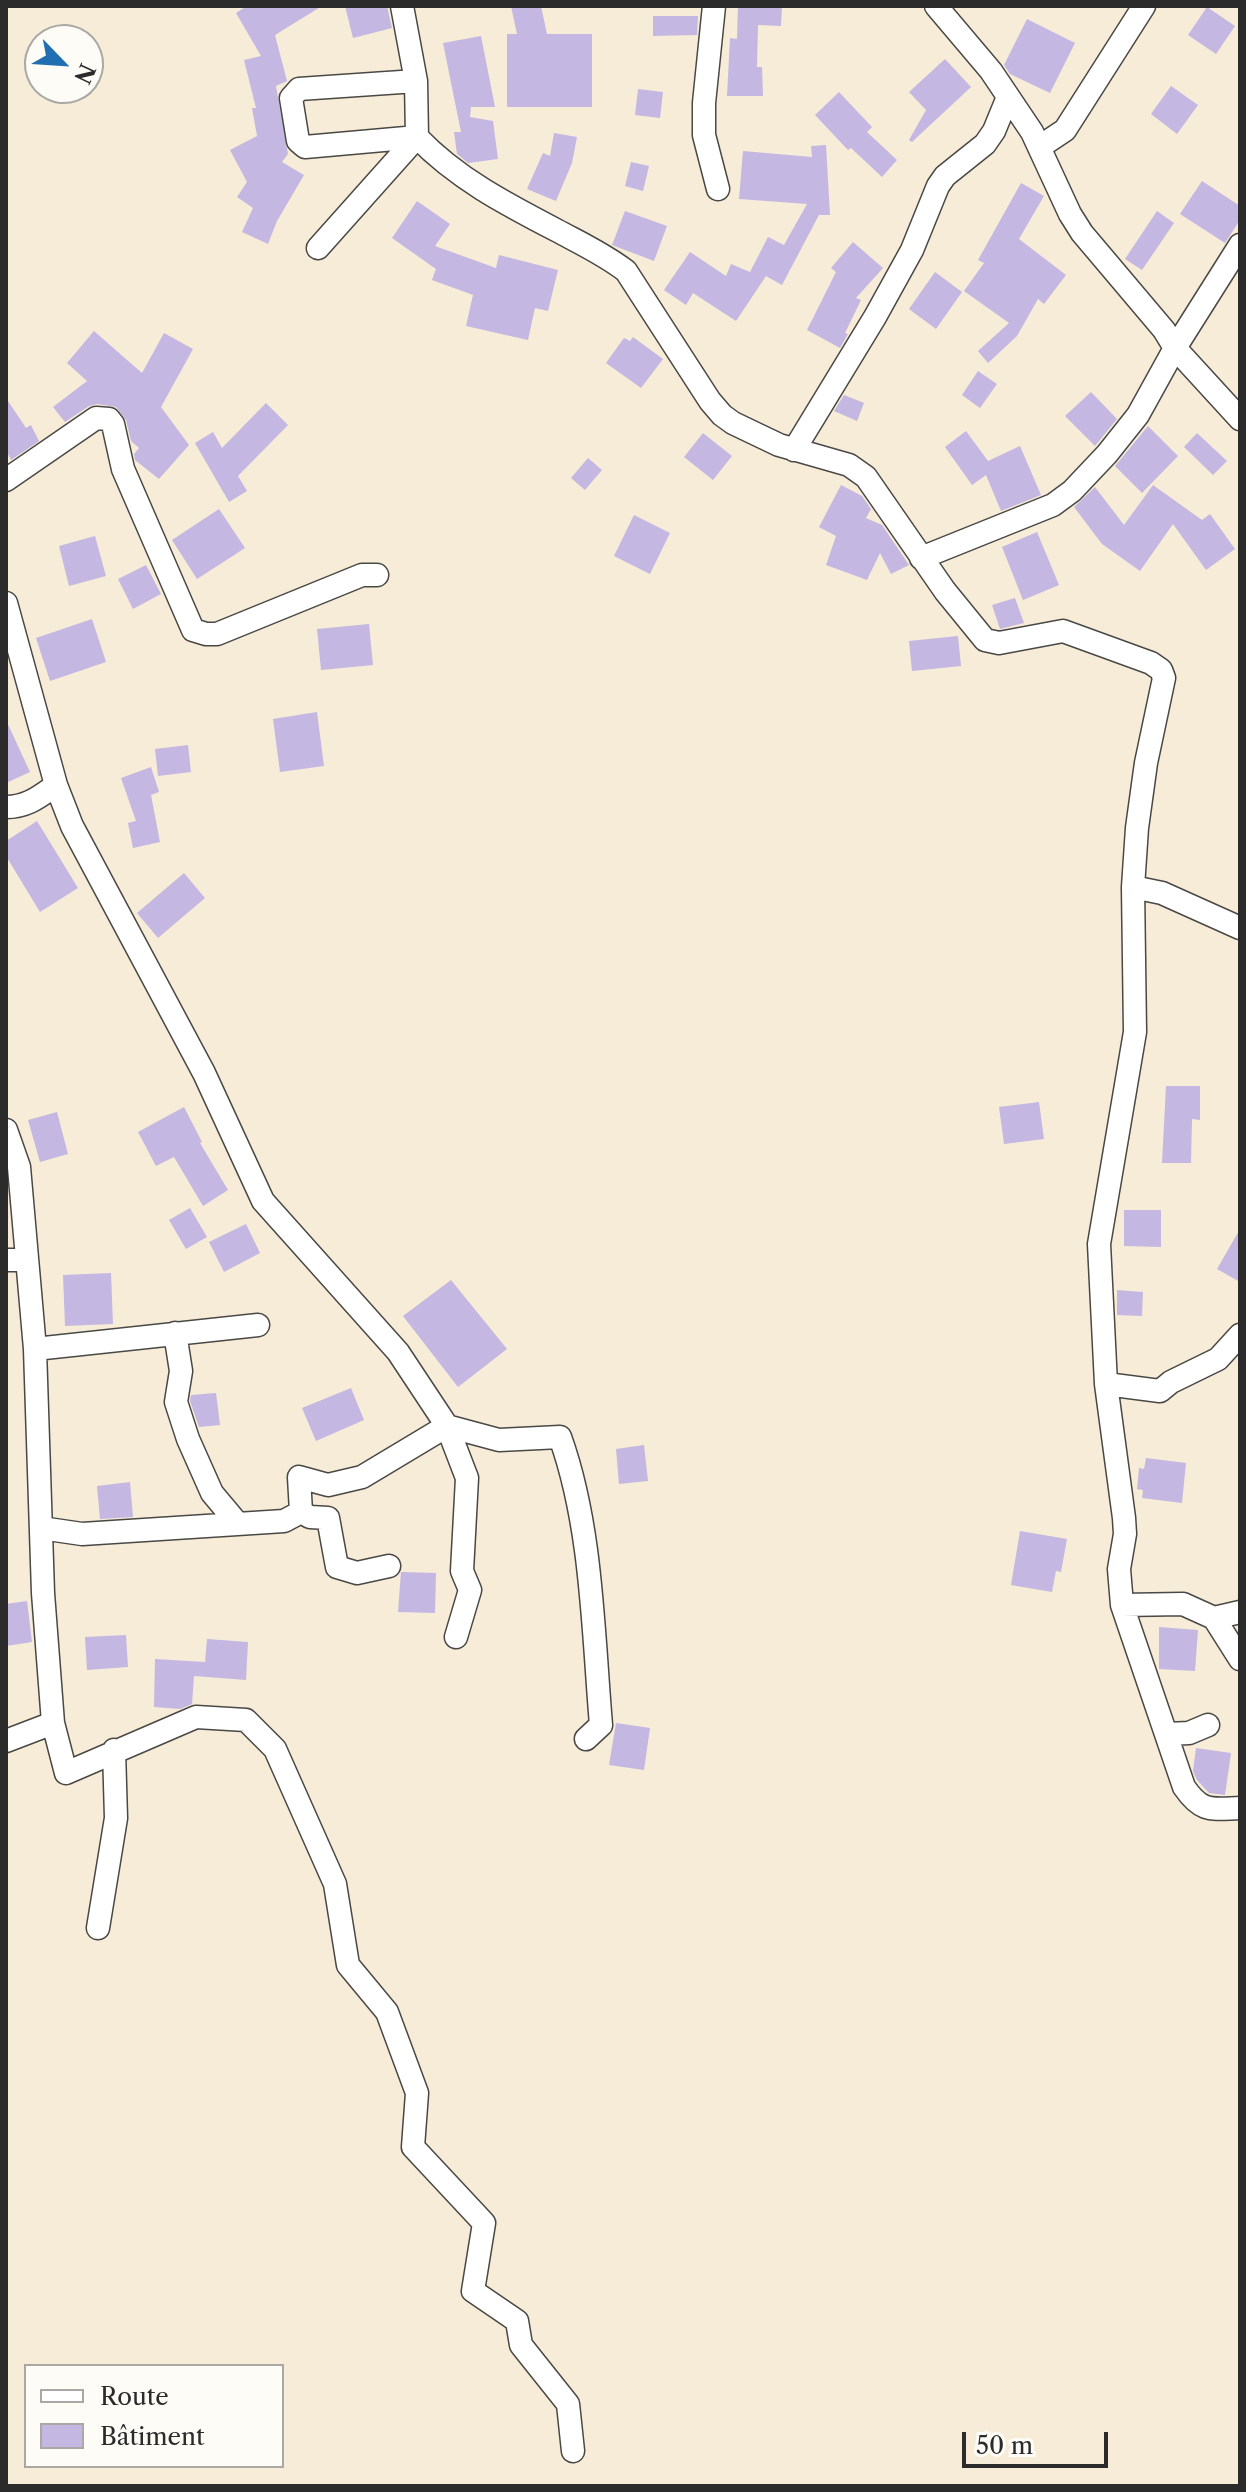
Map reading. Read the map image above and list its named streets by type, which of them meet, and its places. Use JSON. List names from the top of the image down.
{
  "legend": ["Route", "Bâtiment"],
  "scale_bar": "50 m",
  "north": "bottom right"
}
